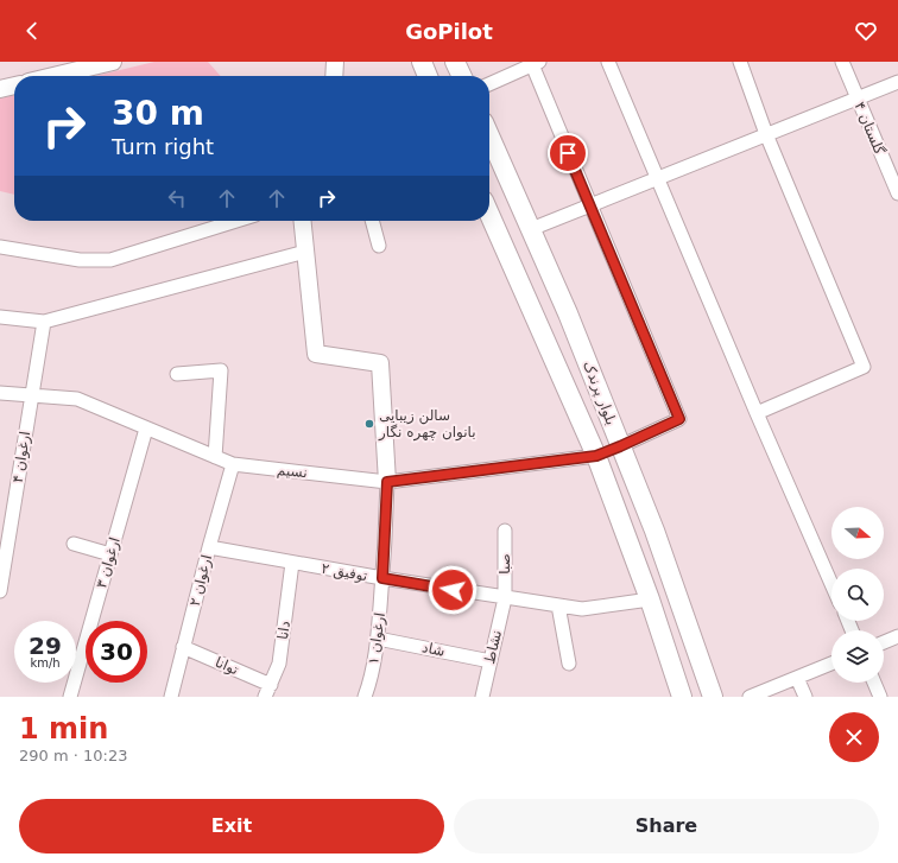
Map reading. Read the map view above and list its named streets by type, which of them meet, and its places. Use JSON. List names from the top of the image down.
{
  "streets": {
    "main road": ["بلوار پرندک"],
    "street": [
      "گلستان ۴",
      "ارغوان ۴",
      "نسیم",
      "ارغوان ۳",
      "صبا",
      "توفیق ۲",
      "ارغوان ۲",
      "دانا",
      "ارغوان ۱",
      "نشاط",
      "شاد",
      "توانا"
    ]
  },
  "crossings": [
    ["بلوار پرندک", "نسیم"],
    ["بلوار پرندک", "توفیق ۲"],
    ["ارغوان ۴", "نسیم"],
    ["نسیم", "ارغوان ۳"],
    ["نسیم", "ارغوان ۲"],
    ["نسیم", "ارغوان ۱"],
    ["صبا", "توفیق ۲"],
    ["صبا", "نشاط"],
    ["توفیق ۲", "ارغوان ۲"],
    ["توفیق ۲", "دانا"],
    ["توفیق ۲", "ارغوان ۱"],
    ["توفیق ۲", "نشاط"],
    ["ارغوان ۲", "توانا"],
    ["دانا", "توانا"],
    ["ارغوان ۱", "شاد"],
    ["نشاط", "شاد"]
  ],
  "places": ["سالن زیبایی بانوان چهره نگار"],
  "north": "right",
  "page": {
    "header": "GoPilot",
    "turn": ["30 m", "Turn right"],
    "speed": "29 km/h",
    "limit": "30",
    "heading": ["1 min", "290 m · 10:23"],
    "buttons": ["Exit", "Share"]
  }
}
